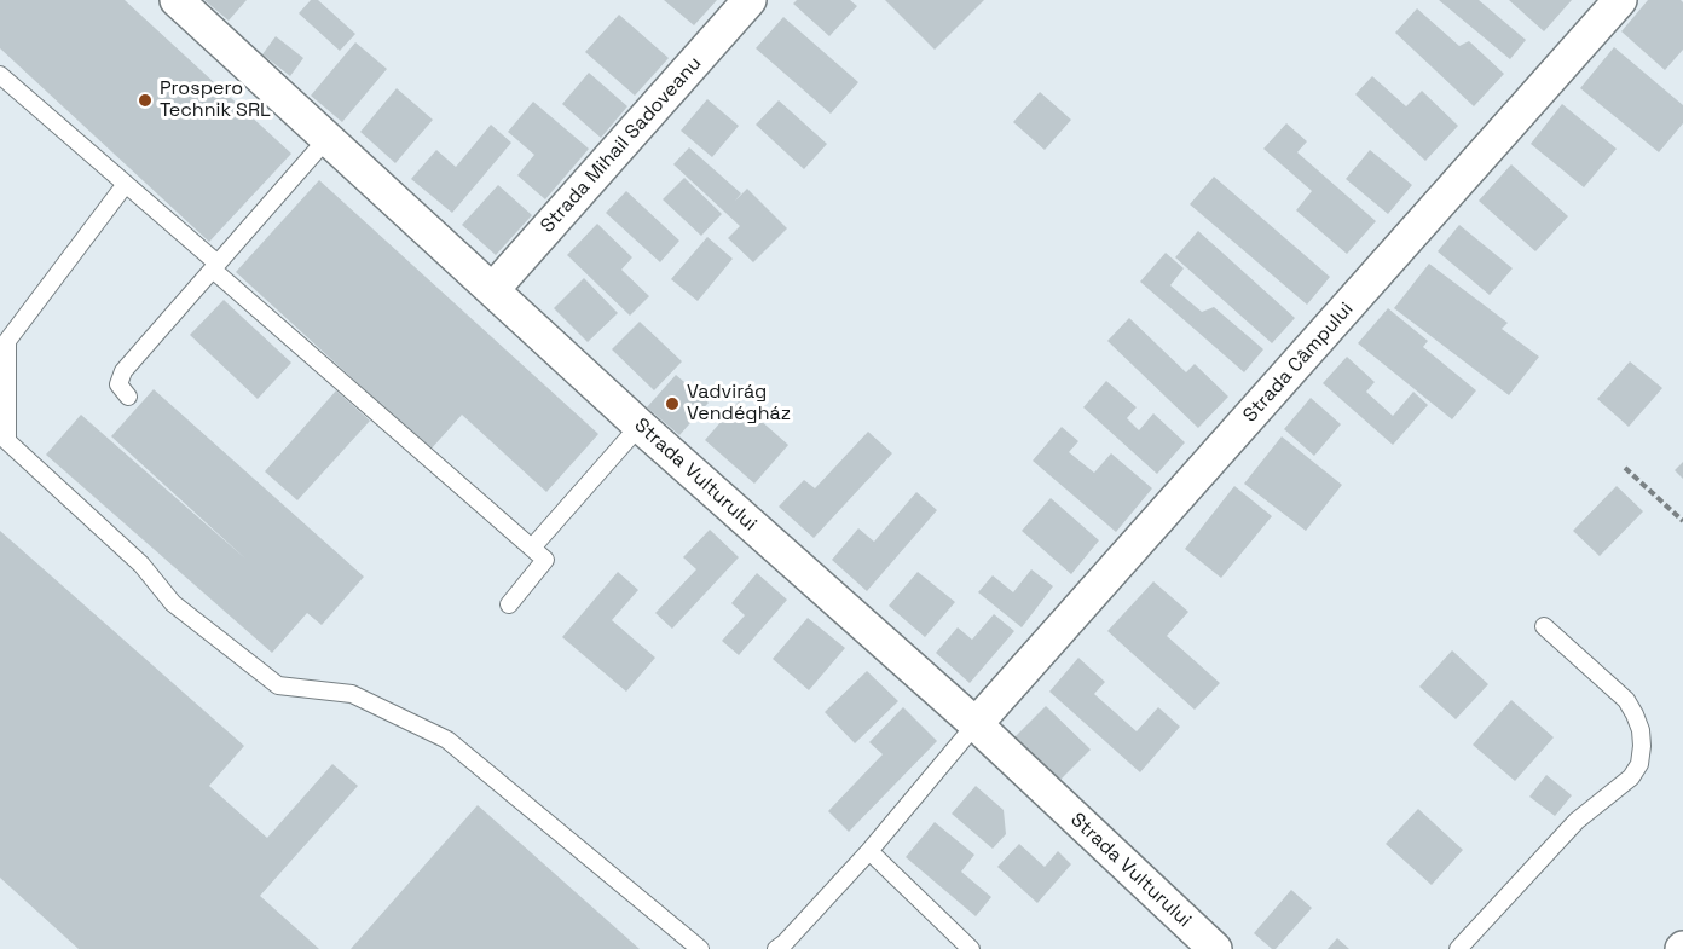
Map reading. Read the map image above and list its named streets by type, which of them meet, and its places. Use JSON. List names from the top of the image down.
{
  "streets": {
    "street": ["Strada Mihail Sadoveanu", "Strada Câmpului", "Strada Vulturului"]
  },
  "crossings": [
    ["Strada Mihail Sadoveanu", "Strada Vulturului"],
    ["Strada Câmpului", "Strada Vulturului"]
  ],
  "places": ["Prospero Technik SRL", "Vadvirág Vendégház"]
}
